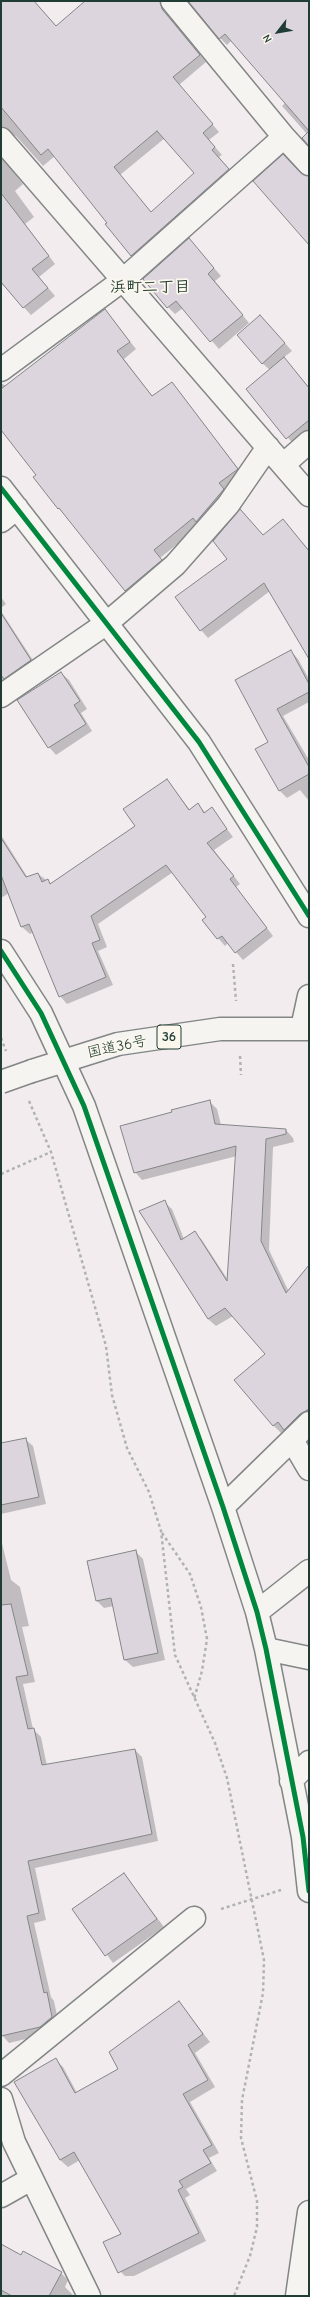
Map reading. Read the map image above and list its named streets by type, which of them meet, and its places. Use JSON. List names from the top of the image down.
{
  "streets": {
    "main road": ["36", "国道36号"]
  },
  "districts": ["浜町二丁目"],
  "north": "bottom left"
}
